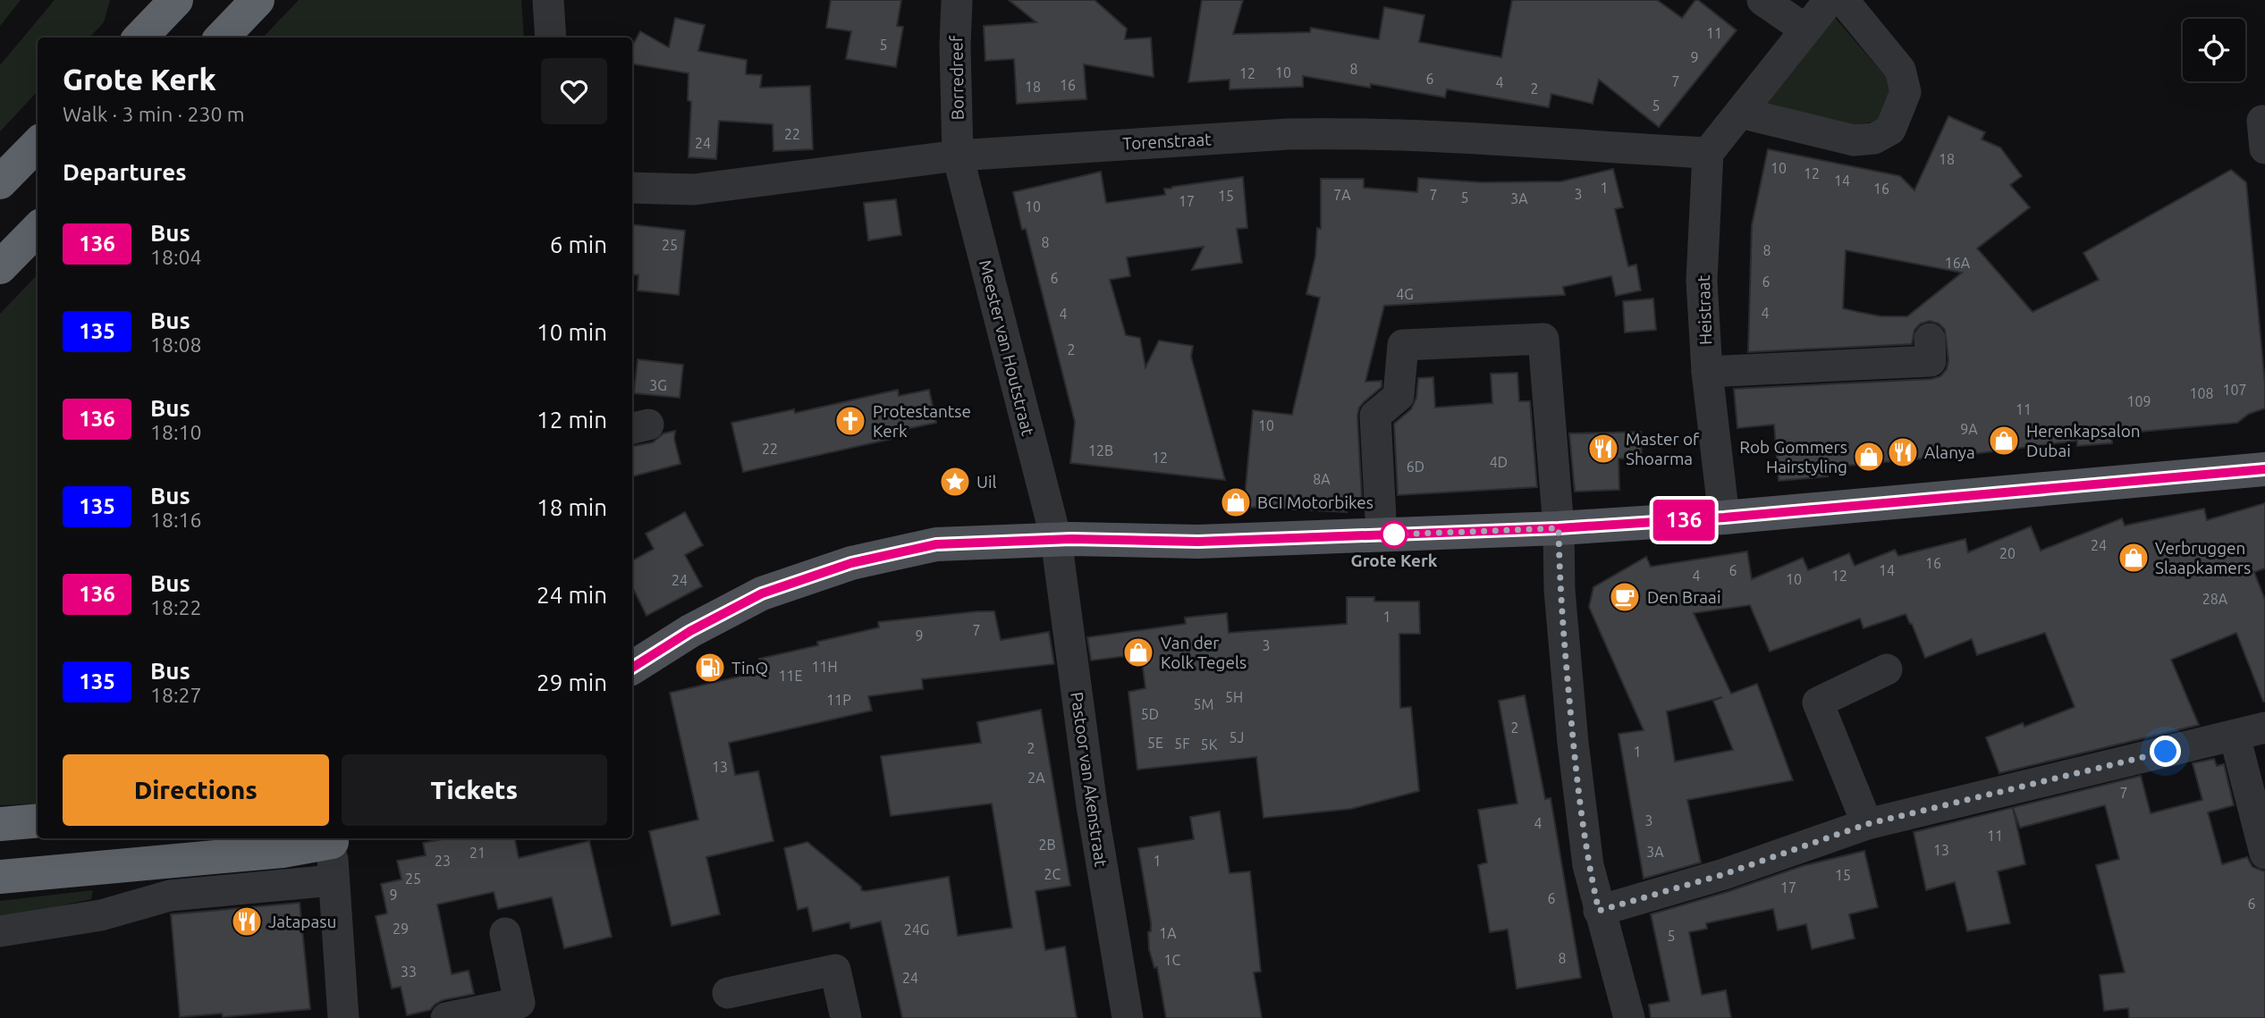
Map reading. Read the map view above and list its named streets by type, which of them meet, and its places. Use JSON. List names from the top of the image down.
{
  "streets": {
    "street": [
      "Borredreef",
      "Torenstraat",
      "Heistraat",
      "Meester van Houtstraat",
      "Pastoor van Akenstraat"
    ]
  },
  "crossings": [
    ["Borredreef", "Torenstraat"],
    ["Borredreef", "Meester van Houtstraat"],
    ["Torenstraat", "Heistraat"],
    ["Torenstraat", "Meester van Houtstraat"],
    ["Meester van Houtstraat", "Pastoor van Akenstraat"]
  ],
  "places": {
    "church": ["Protestantse Kerk"],
    "shop": [
      "Herenkapsalon Dubai",
      "Rob Gommers Hairstyling",
      "BCI Motorbikes",
      "Verbruggen Slaapkamers",
      "Van der Kolk Tegels"
    ],
    "restaurant": ["Master of Shoarma", "Alanya", "Jatapasu"],
    "place": ["Uil"],
    "other": ["Grote Kerk"],
    "cafe": ["Den Braai"],
    "fuel station": ["TinQ"]
  },
  "lines": ["bus line 136"],
  "house_numbers": [
    "11",
    "5",
    "9",
    "8",
    "10",
    "12",
    "6",
    "7",
    "4",
    "16",
    "18",
    "2",
    "5",
    "22",
    "24",
    "18",
    "10",
    "12",
    "14",
    "1",
    "16",
    "3",
    "7A",
    "7",
    "15",
    "5",
    "3A",
    "17",
    "10",
    "8",
    "25",
    "8",
    "16A",
    "6",
    "6",
    "4G",
    "4",
    "4",
    "2",
    "3G",
    "107",
    "108",
    "109",
    "11",
    "10",
    "9A",
    "22",
    "12B",
    "12",
    "4D",
    "6D",
    "8A",
    "24",
    "20",
    "16",
    "6",
    "14",
    "4",
    "12",
    "10",
    "24",
    "28A",
    "1",
    "7",
    "9",
    "3",
    "11H",
    "11E",
    "5H",
    "11P",
    "5M",
    "5D",
    "2",
    "5J",
    "5E",
    "5F",
    "5K",
    "2",
    "1",
    "13",
    "2A",
    "7",
    "3",
    "4",
    "11",
    "2B",
    "13",
    "3A",
    "21",
    "23",
    "1",
    "2C",
    "15",
    "25",
    "17",
    "9",
    "6",
    "6",
    "29",
    "24G",
    "1A",
    "5",
    "8",
    "1C",
    "33",
    "24"
  ],
  "page": {
    "on_map": "136",
    "heading": [
      ["Grote Kerk", "Walk · 3 min · 230 m"],
      "Departures"
    ],
    "list": [
      {
        "mark": "136",
        "name": "Bus",
        "note": "18:04",
        "value": "6 min"
      },
      {
        "mark": "135",
        "name": "Bus",
        "note": "18:08",
        "value": "10 min"
      },
      {
        "mark": "136",
        "name": "Bus",
        "note": "18:10",
        "value": "12 min"
      },
      {
        "mark": "135",
        "name": "Bus",
        "note": "18:16",
        "value": "18 min"
      },
      {
        "mark": "136",
        "name": "Bus",
        "note": "18:22",
        "value": "24 min"
      },
      {
        "mark": "135",
        "name": "Bus",
        "note": "18:27",
        "value": "29 min"
      }
    ],
    "buttons": ["Directions", "Tickets"]
  }
}
